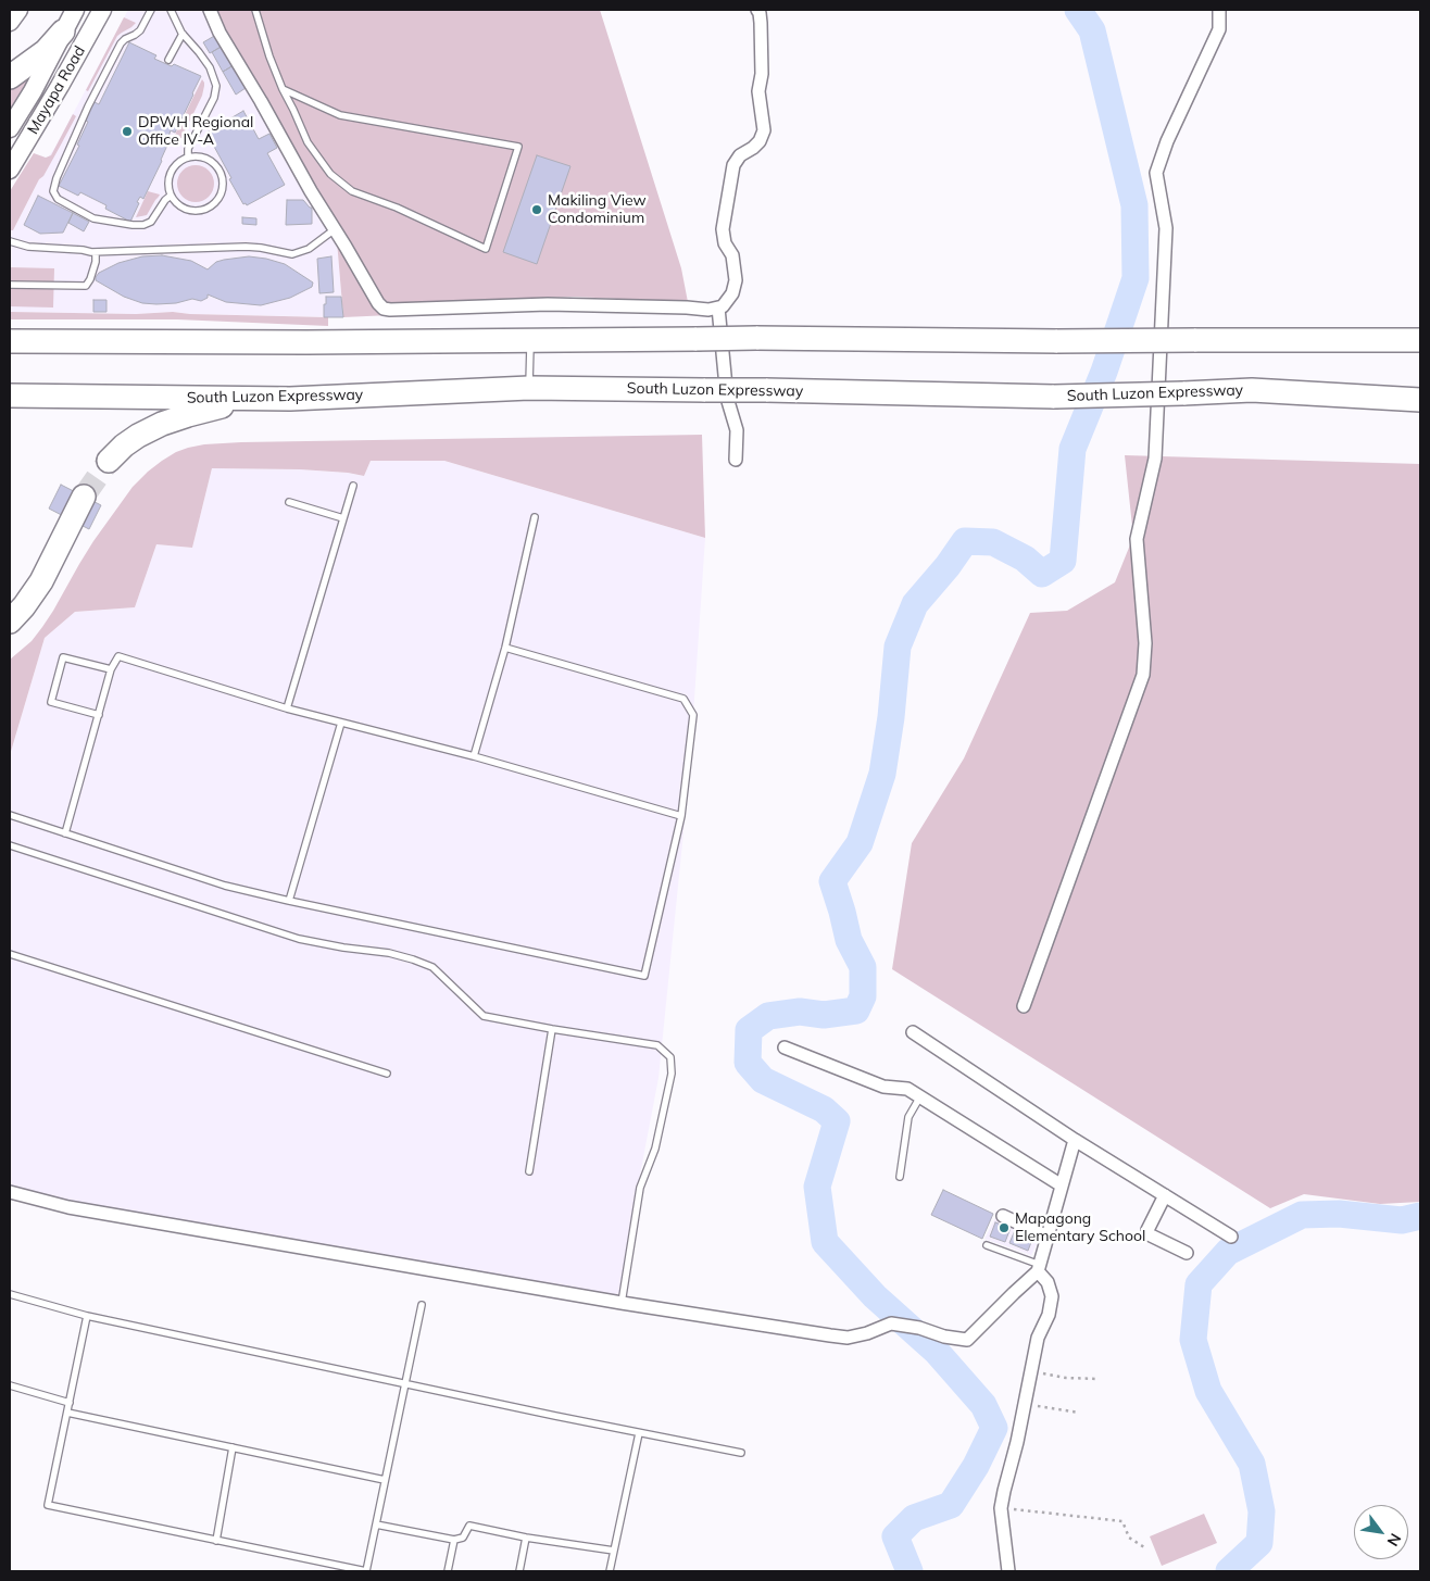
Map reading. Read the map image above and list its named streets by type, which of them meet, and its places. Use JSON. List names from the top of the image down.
{
  "streets": {
    "highway": ["South Luzon Expressway"],
    "main road": ["Mayapa Road"]
  },
  "places": ["DPWH Regional Office IV-A", "Makiling View Condominium", "Mapagong Elementary School"],
  "north": "bottom right"
}
